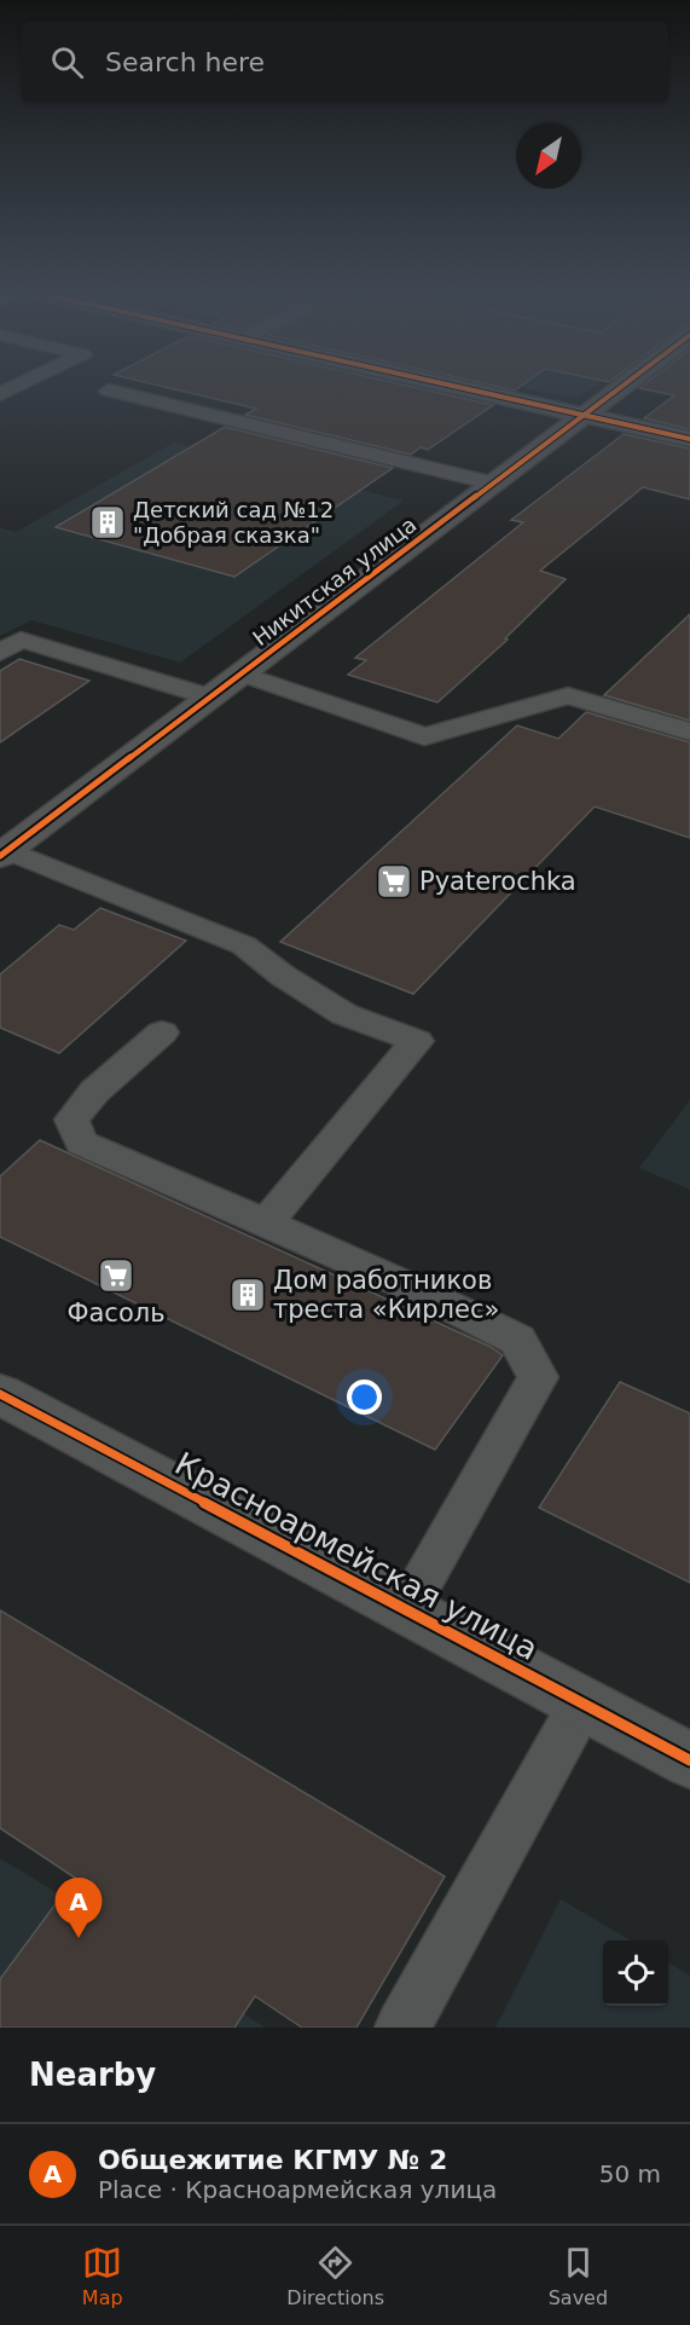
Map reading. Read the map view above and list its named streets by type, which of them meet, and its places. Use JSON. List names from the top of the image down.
{
  "streets": {
    "street": ["Никитская улица", "Красноармейская улица"]
  },
  "places": {
    "building": ["Детский сад №12 \"Добрая сказка\"", "Дом работников треста «Кирлес»"],
    "supermarket": ["Pyaterochka", "Фасоль"]
  },
  "north": "bottom left",
  "page": {
    "search": "Search here",
    "pins": "A",
    "heading": "Nearby",
    "list": [
      {
        "mark": "A",
        "name": "Общежитие КГМУ № 2",
        "note": "Place · Красноармейская улица",
        "value": "50 m"
      }
    ],
    "nav": ["Map", "Directions", "Saved"]
  }
}
